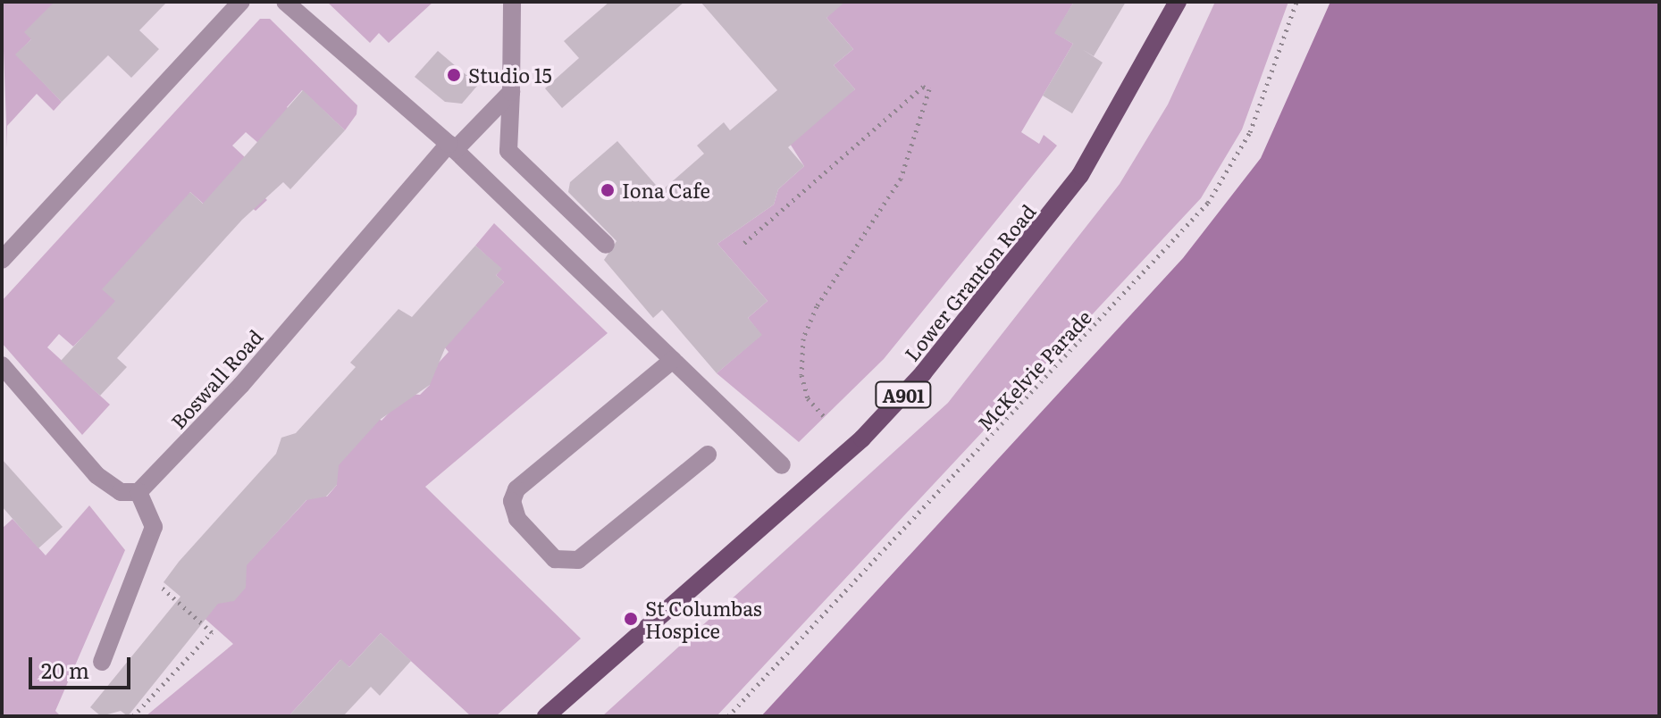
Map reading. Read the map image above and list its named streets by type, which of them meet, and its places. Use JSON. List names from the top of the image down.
{
  "streets": {
    "main road": ["Lower Granton Road", "A901"],
    "street": ["Boswall Road"],
    "path": ["McKelvie Parade"]
  },
  "places": ["Studio 15", "Iona Cafe", "St Columbas Hospice"],
  "scale_bar": "20 m"
}
